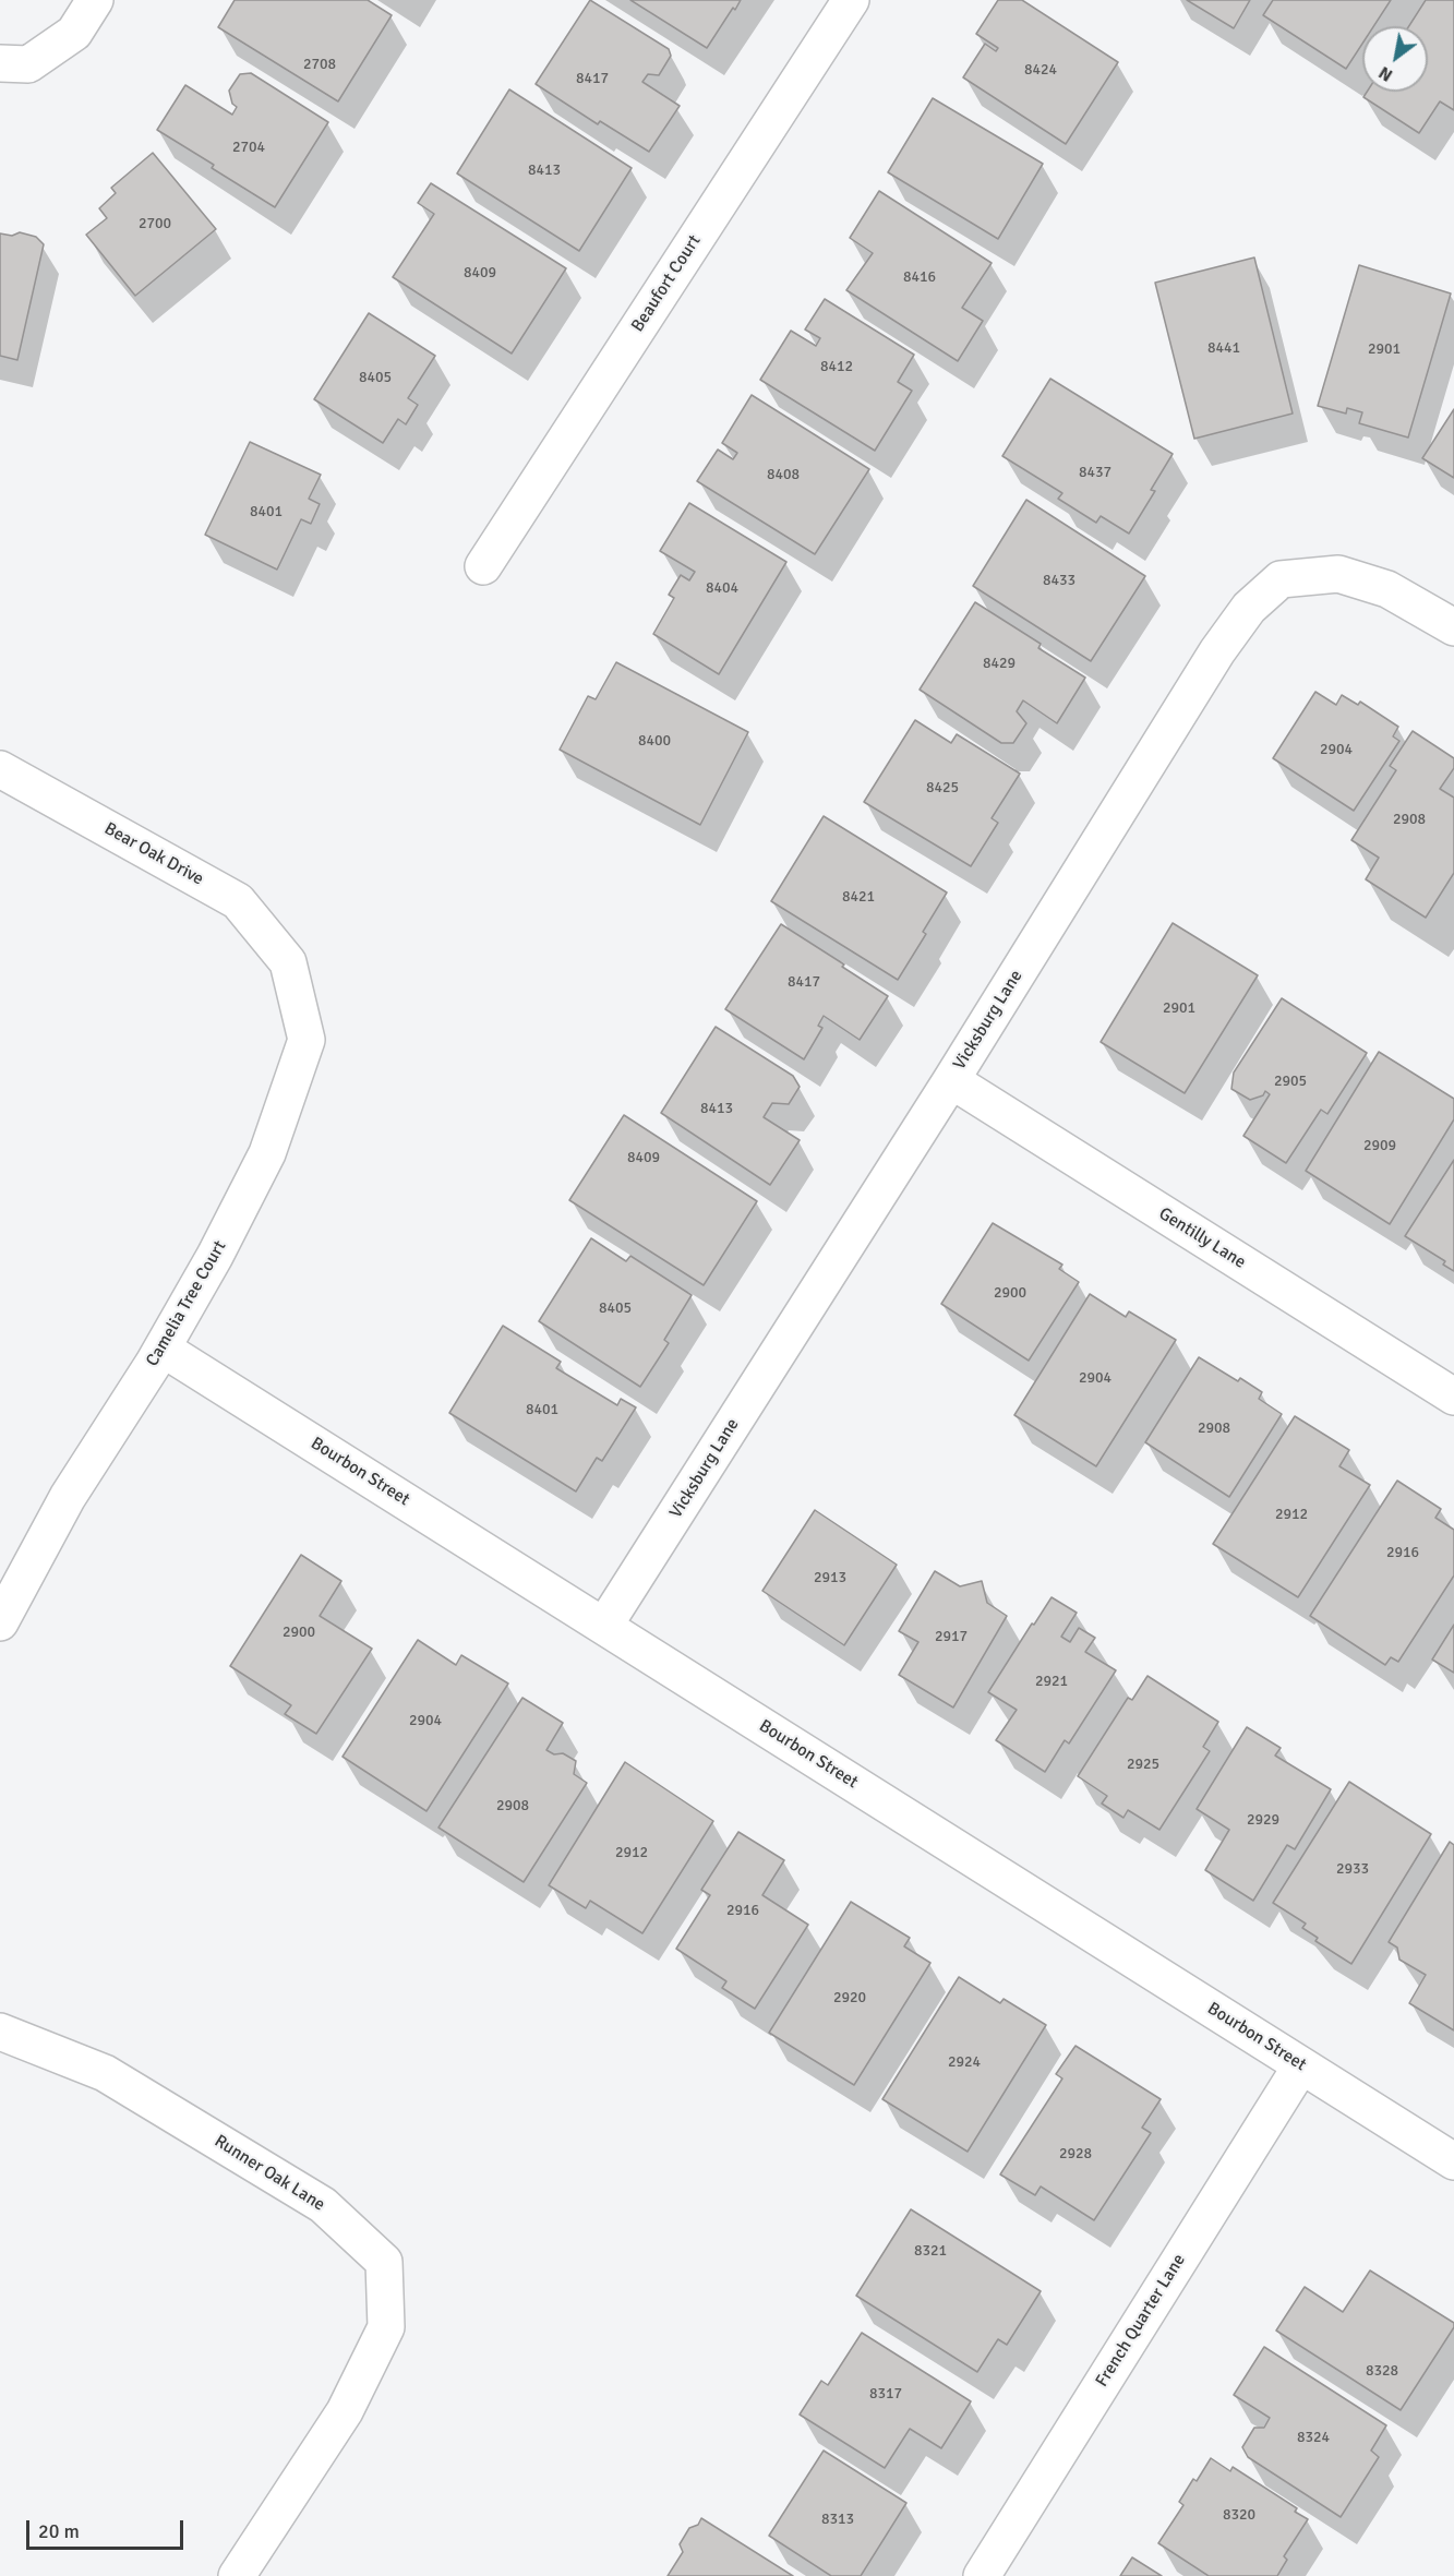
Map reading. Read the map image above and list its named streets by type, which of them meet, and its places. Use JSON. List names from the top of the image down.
{
  "streets": {
    "street": [
      "Beaufort Court",
      "Bear Oak Drive",
      "Vicksburg Lane",
      "Gentilly Lane",
      "Camelia Tree Court",
      "Bourbon Street",
      "Runner Oak Lane",
      "French Quarter Lane"
    ]
  },
  "crossings": [
    ["Bear Oak Drive", "Camelia Tree Court"],
    ["Vicksburg Lane", "Gentilly Lane"],
    ["Vicksburg Lane", "Bourbon Street"],
    ["Camelia Tree Court", "Bourbon Street"],
    ["Bourbon Street", "French Quarter Lane"]
  ],
  "house_numbers": [
    "2708",
    "8424",
    "8417",
    "2704",
    "8413",
    "2700",
    "8409",
    "8416",
    "8441",
    "2901",
    "8412",
    "8405",
    "8437",
    "8408",
    "8401",
    "8433",
    "8404",
    "8429",
    "8400",
    "2904",
    "8425",
    "2908",
    "8421",
    "8417",
    "2901",
    "2905",
    "8413",
    "2909",
    "8409",
    "2900",
    "8405",
    "2904",
    "8401",
    "2908",
    "2912",
    "2916",
    "2913",
    "2900",
    "2917",
    "2921",
    "2904",
    "2925",
    "2908",
    "2929",
    "2912",
    "2933",
    "2916",
    "2920",
    "2924",
    "2928",
    "8321",
    "8328",
    "8317",
    "8324",
    "8320",
    "8313"
  ],
  "scale_bar": "20 m",
  "north": "bottom left"
}
